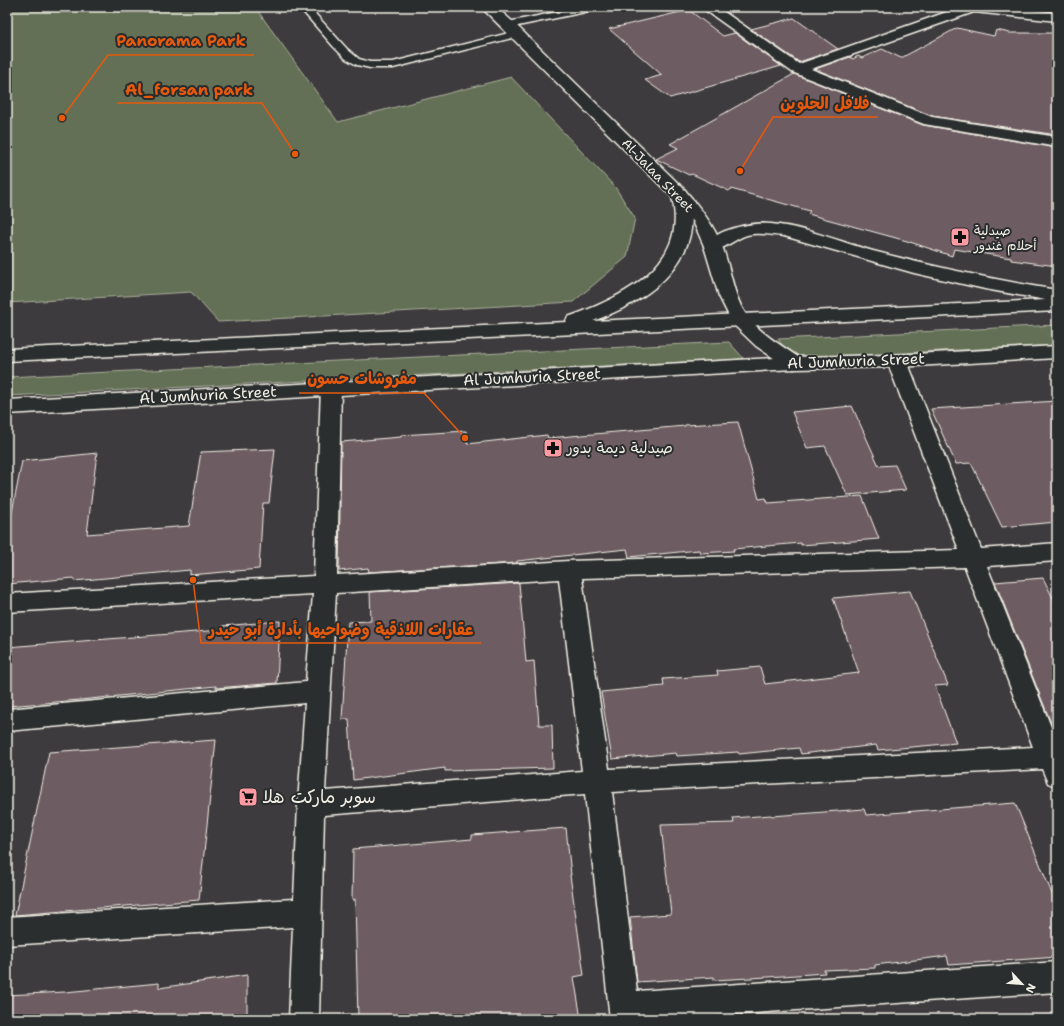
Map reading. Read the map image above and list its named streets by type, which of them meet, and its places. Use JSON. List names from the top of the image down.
{
  "streets": {
    "street": ["Al-Jalaa Street", "Al Jumhuria Street"]
  },
  "crossings": [
    ["Al-Jalaa Street", "Al Jumhuria Street"]
  ],
  "places": {
    "other": [
      "Panorama Park",
      "Al_forsan park",
      "فلافل الحلوين",
      "مفروشات حسون",
      "عقارات اللاذقية وضواحيها بأدارة أبو حيدر"
    ],
    "pharmacy": ["صيدلية أحلام غندور", "صيدلية ديمة بدور"],
    "supermarket": ["سوبر ماركت هلا"]
  },
  "north": "bottom right"
}
